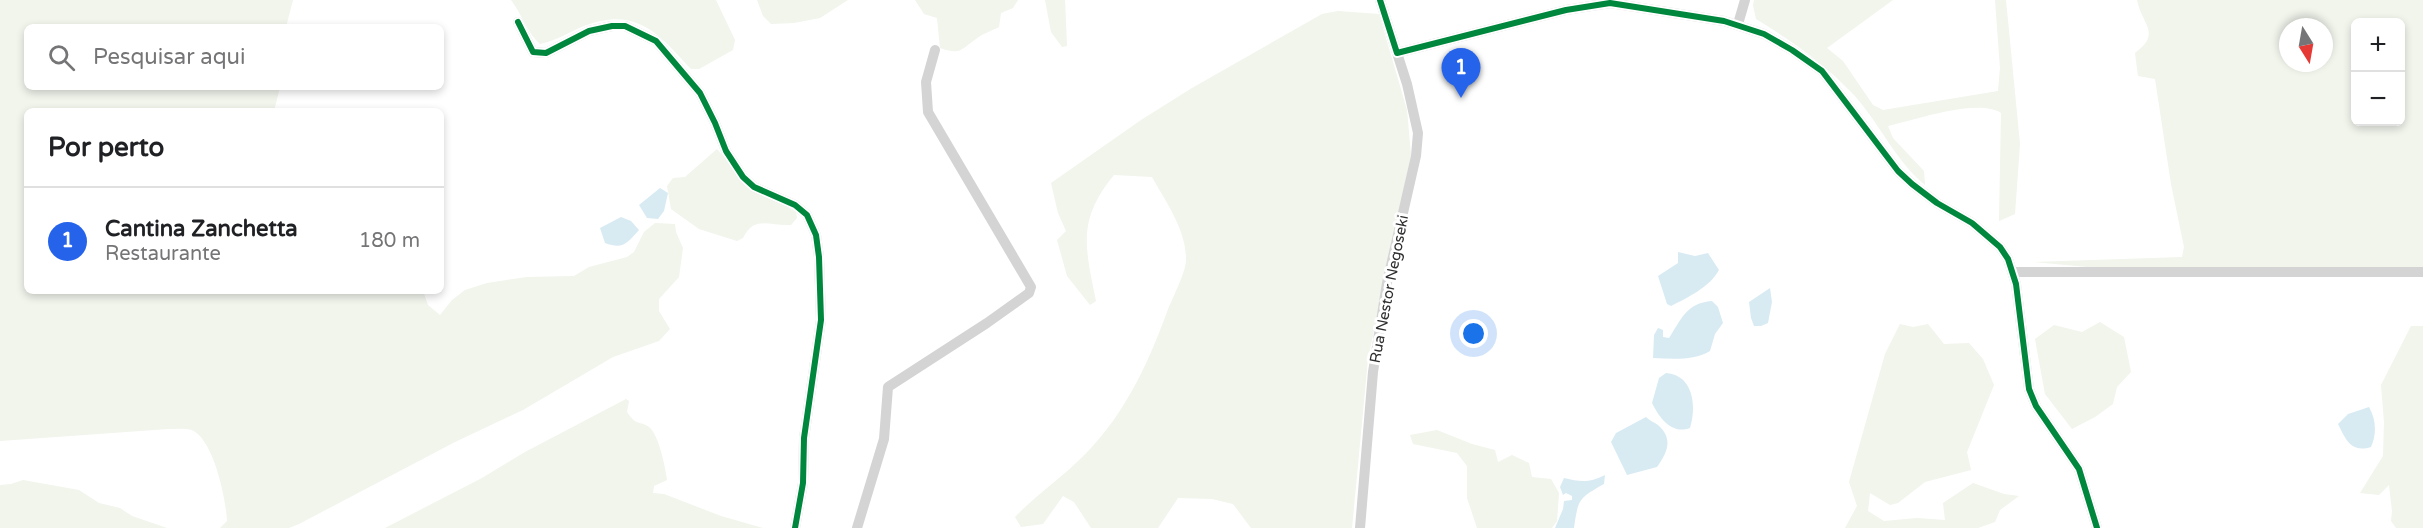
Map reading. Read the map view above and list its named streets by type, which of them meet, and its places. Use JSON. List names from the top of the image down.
{
  "streets": {
    "street": ["Rua Nestor Negoseki"]
  },
  "north": "bottom",
  "page": {
    "map_buttons": ["+", "−"],
    "search": "Pesquisar aqui",
    "pins": "1",
    "heading": "Por perto",
    "list": [
      {
        "mark": "1",
        "name": "Cantina Zanchetta",
        "note": "Restaurante",
        "value": "180 m"
      }
    ]
  }
}
